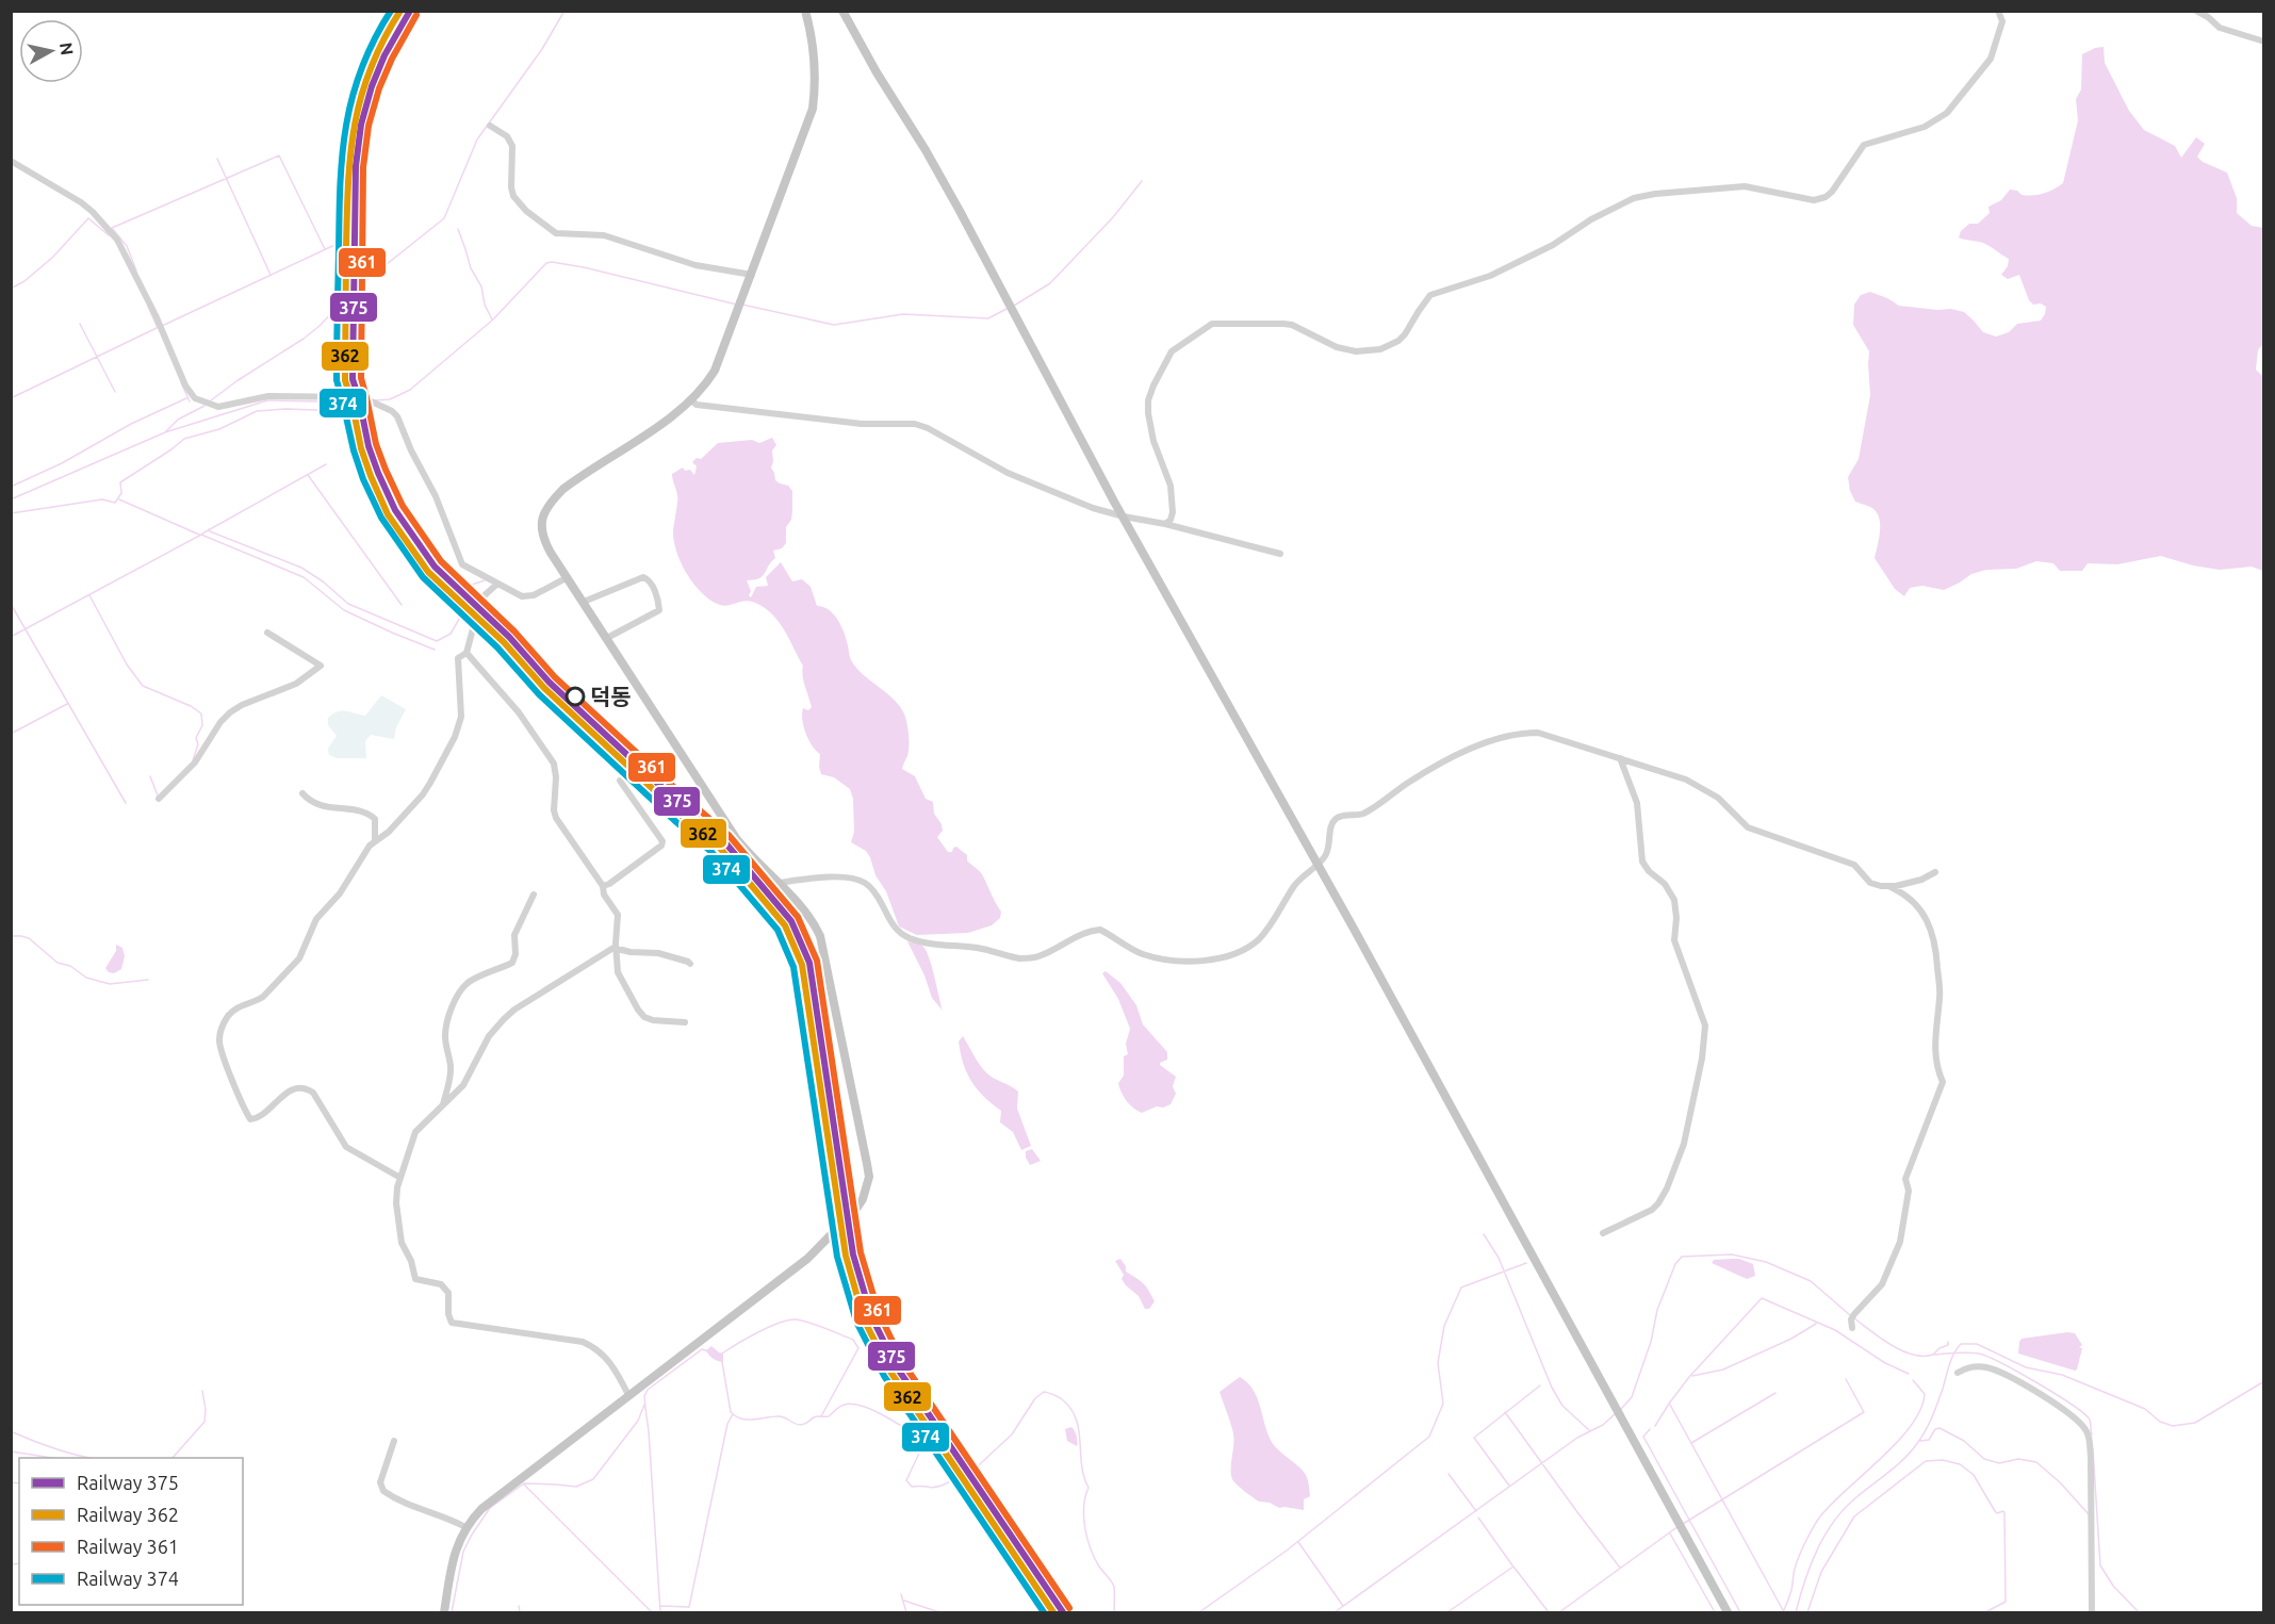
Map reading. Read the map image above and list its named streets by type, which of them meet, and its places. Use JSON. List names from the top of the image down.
{
  "places": ["덕동"],
  "lines": [
    "rail line 375",
    "rail line 362",
    "rail line 374",
    "rail line 361"
  ],
  "legend": [
    "Railway 375",
    "Railway 362",
    "Railway 361",
    "Railway 374"
  ],
  "north": "right"
}
